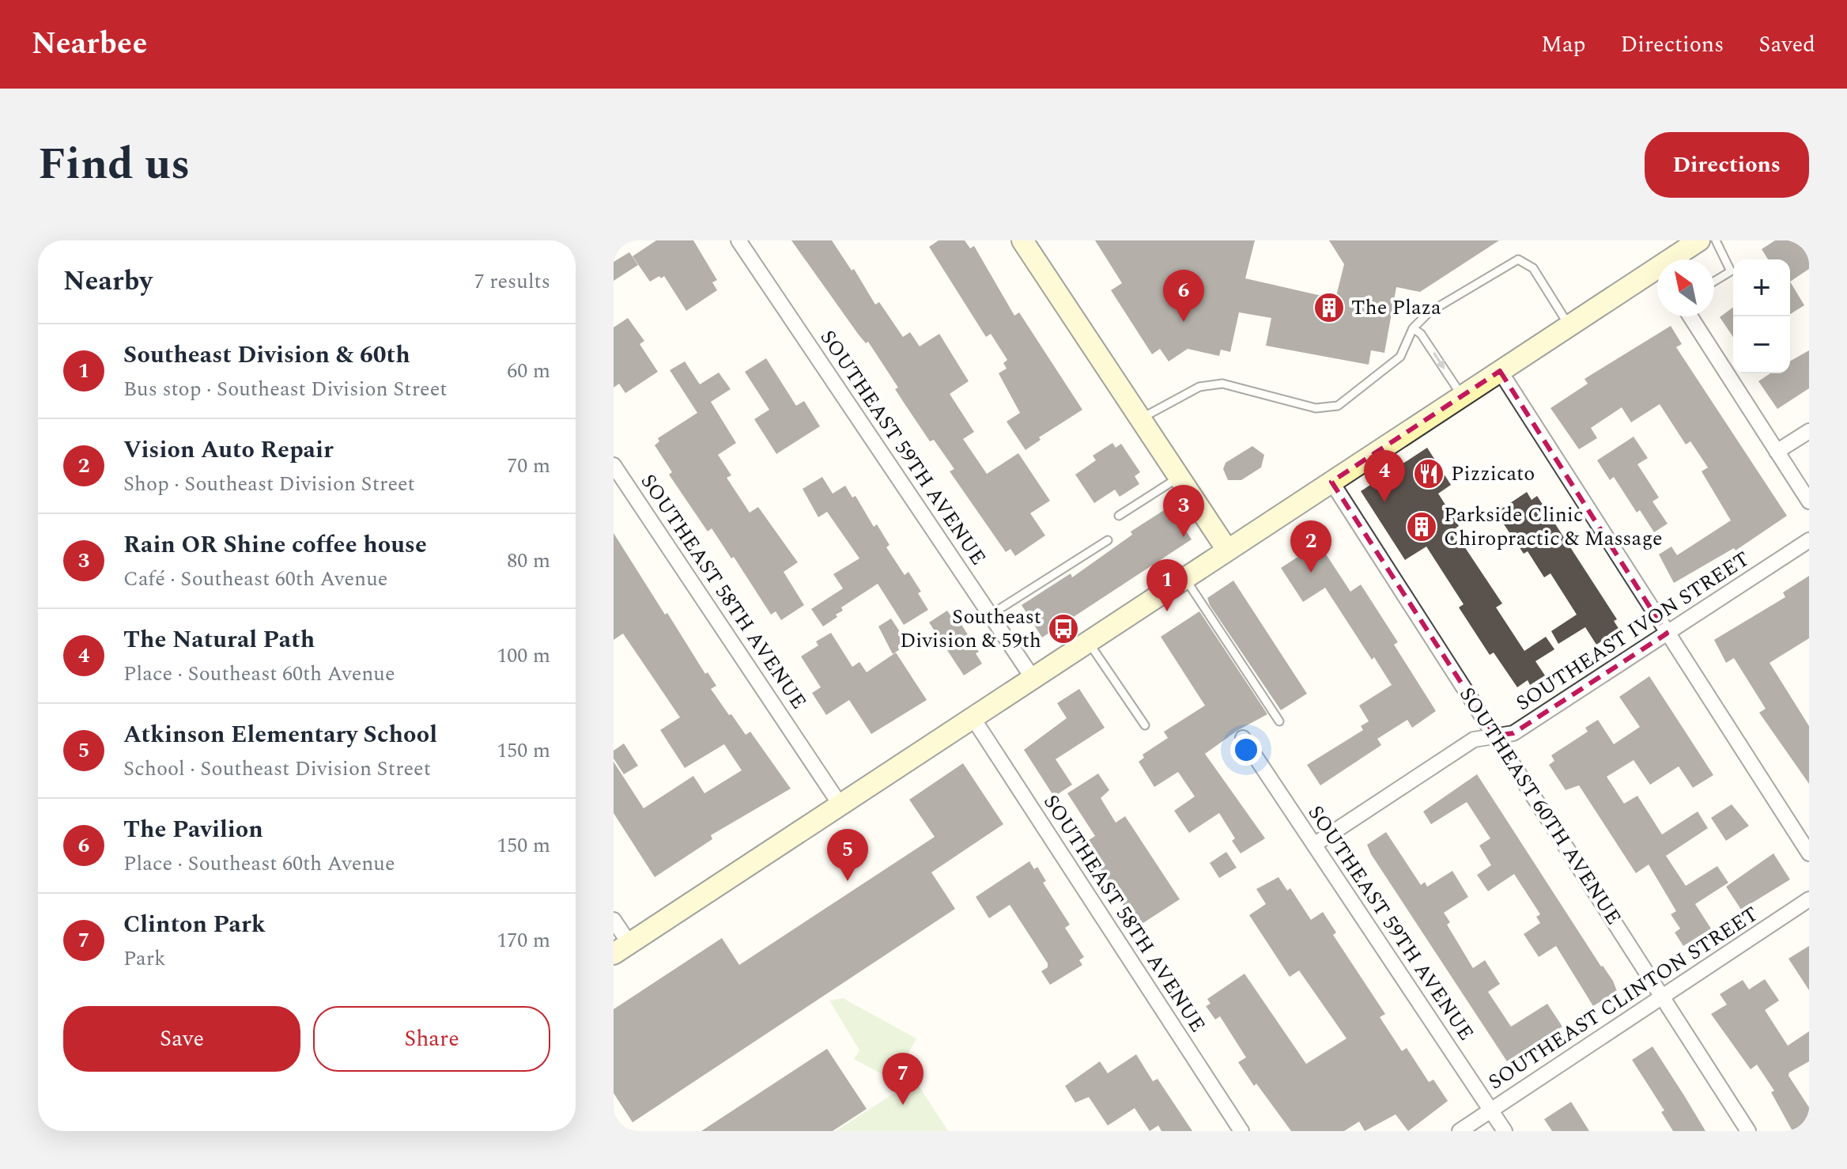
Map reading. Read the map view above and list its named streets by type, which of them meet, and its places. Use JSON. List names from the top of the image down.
{
  "streets": {
    "street": [
      "SOUTHEAST 59TH AVENUE",
      "SOUTHEAST 58TH AVENUE",
      "SOUTHEAST IVON STREET",
      "SOUTHEAST 60TH AVENUE",
      "SOUTHEAST CLINTON STREET"
    ]
  },
  "crossings": [
    ["SOUTHEAST 59TH AVENUE", "SOUTHEAST IVON STREET"],
    ["SOUTHEAST 59TH AVENUE", "SOUTHEAST CLINTON STREET"],
    ["SOUTHEAST IVON STREET", "SOUTHEAST 60TH AVENUE"],
    ["SOUTHEAST 60TH AVENUE", "SOUTHEAST CLINTON STREET"]
  ],
  "places": {
    "building": ["The Plaza", "Parkside Clinic Chiropractic & Massage"],
    "restaurant": ["Pizzicato"],
    "bus stop": ["Southeast Division & 59th"]
  },
  "north": "top left",
  "page": {
    "header": "Nearbee",
    "nav": ["Map", "Directions", "Saved"],
    "title": "Find us",
    "buttons": [
      "Directions",
      ["Save", "Share"]
    ],
    "heading": ["Nearby", "7 results"],
    "map_buttons": ["+", "−"],
    "pins": [
      "6",
      "4",
      "3",
      "2",
      "1",
      "5",
      "7"
    ],
    "list": [
      {
        "mark": "1",
        "name": "Southeast Division & 60th",
        "note": "Bus stop · Southeast Division Street",
        "value": "60 m"
      },
      {
        "mark": "2",
        "name": "Vision Auto Repair",
        "note": "Shop · Southeast Division Street",
        "value": "70 m"
      },
      {
        "mark": "3",
        "name": "Rain OR Shine coffee house",
        "note": "Café · Southeast 60th Avenue",
        "value": "80 m"
      },
      {
        "mark": "4",
        "name": "The Natural Path",
        "note": "Place · Southeast 60th Avenue",
        "value": "100 m"
      },
      {
        "mark": "5",
        "name": "Atkinson Elementary School",
        "note": "School · Southeast Division Street",
        "value": "150 m"
      },
      {
        "mark": "6",
        "name": "The Pavilion",
        "note": "Place · Southeast 60th Avenue",
        "value": "150 m"
      },
      {
        "mark": "7",
        "name": "Clinton Park",
        "note": "Park",
        "value": "170 m"
      }
    ]
  }
}
